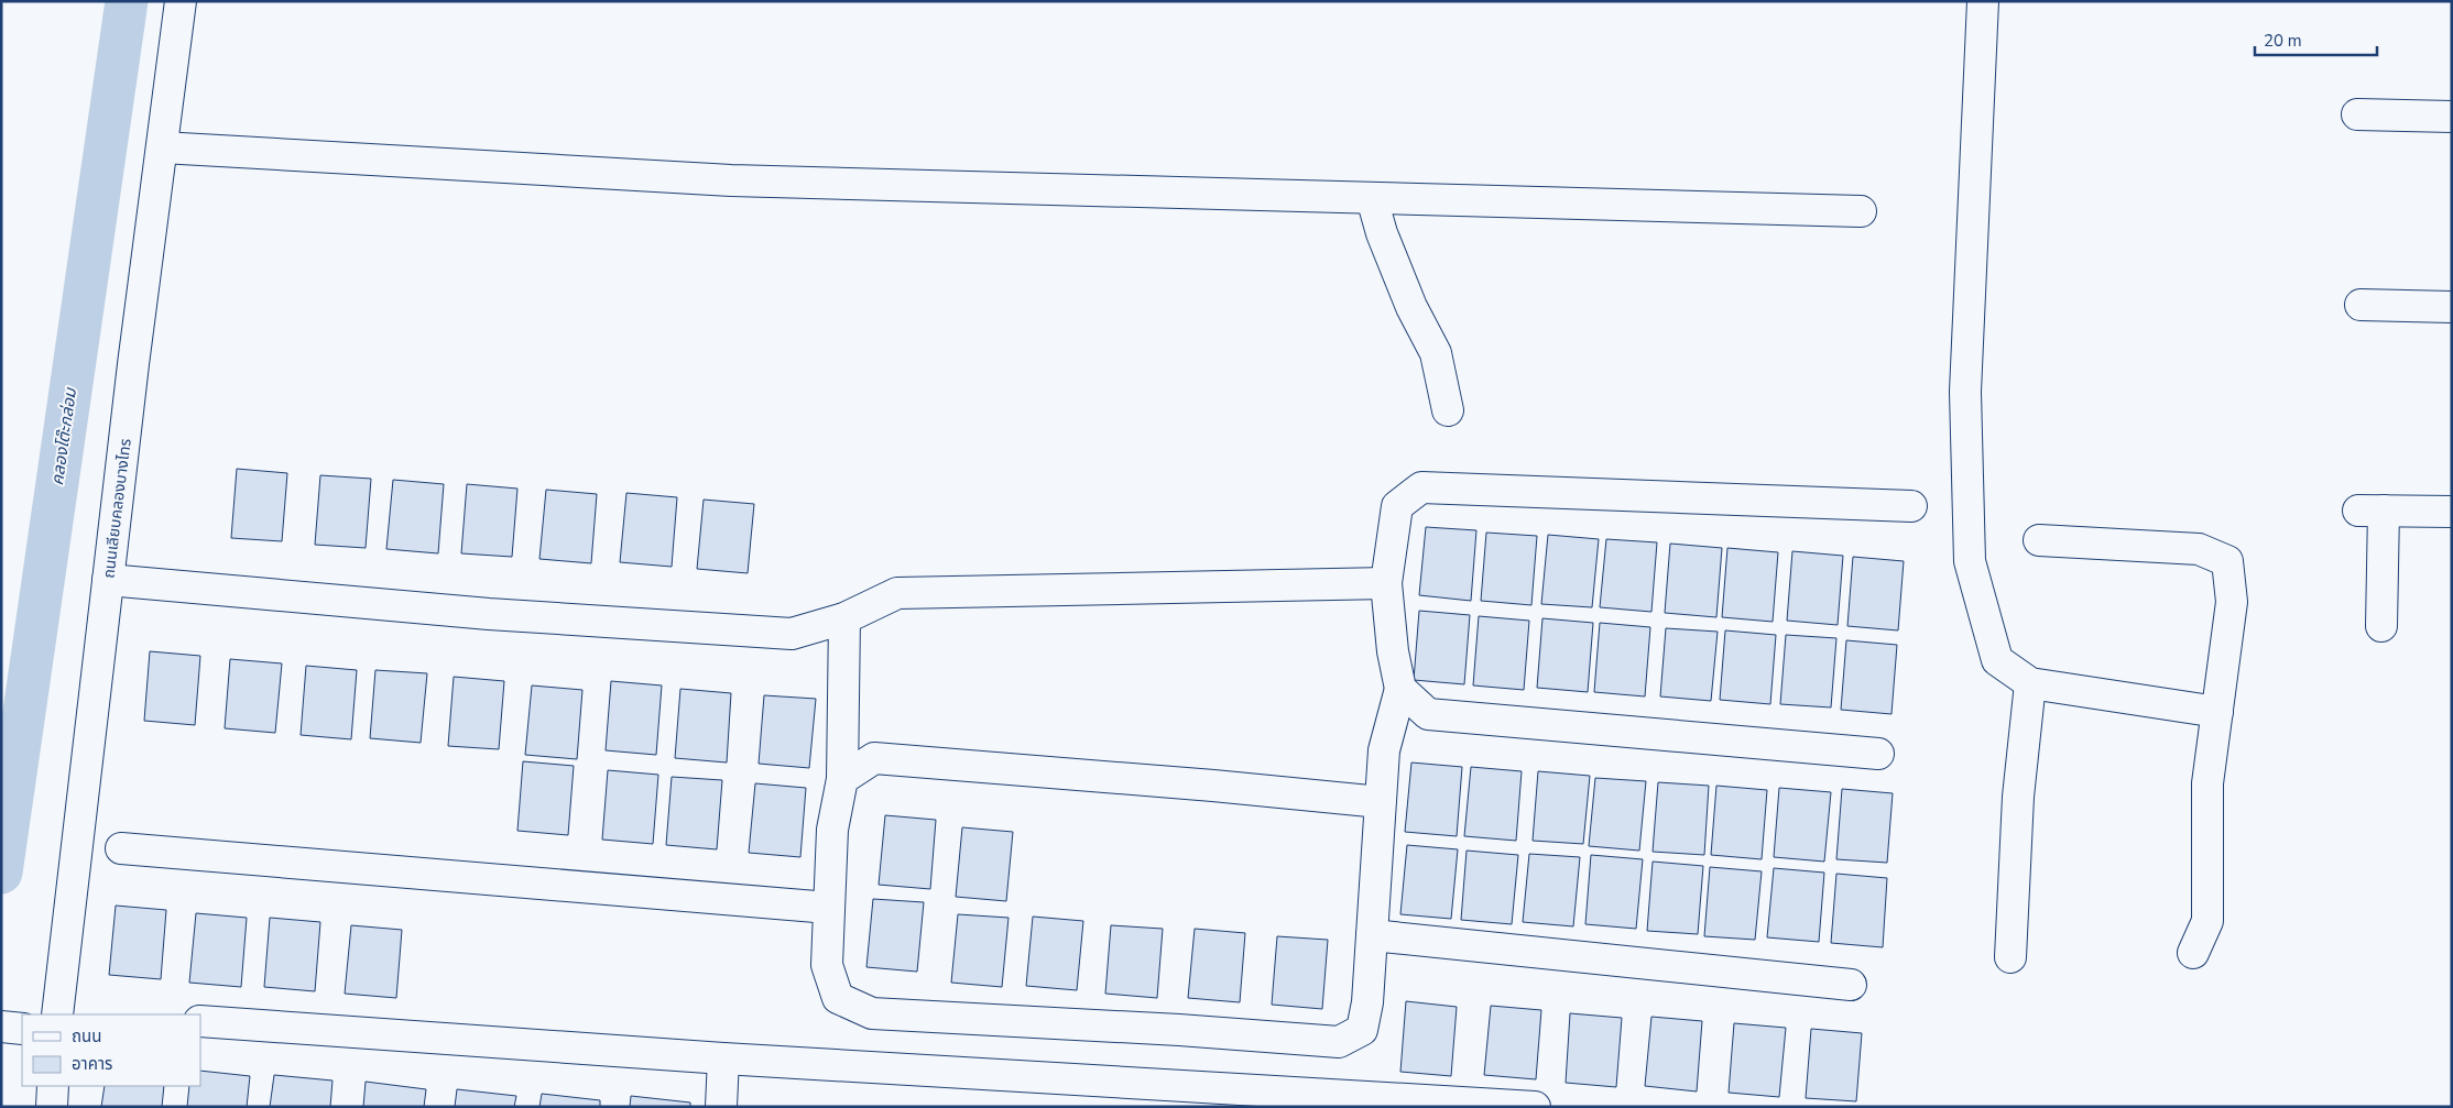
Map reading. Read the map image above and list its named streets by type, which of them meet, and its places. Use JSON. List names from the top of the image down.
{
  "streets": {
    "street": ["ถนนเลียบคลองบางไทร"]
  },
  "water": ["คลองโต๊ะกล่อม"],
  "legend": ["ถนน", "อาคาร"],
  "scale_bar": "20 m"
}
